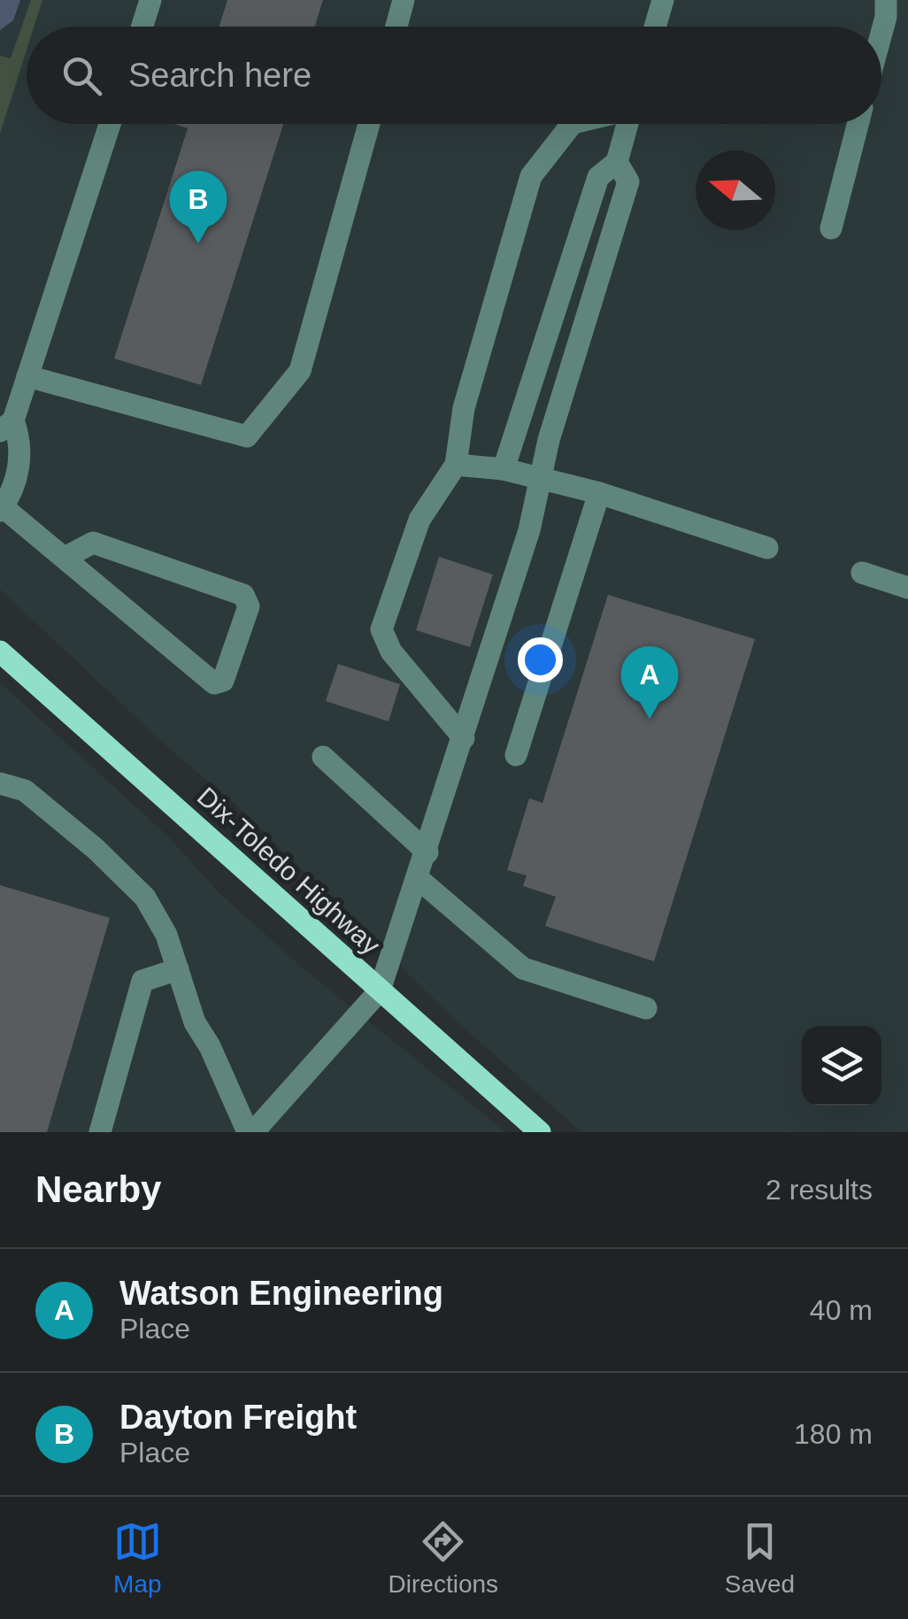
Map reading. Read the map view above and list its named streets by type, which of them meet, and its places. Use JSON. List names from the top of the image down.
{
  "streets": {
    "main road": ["Dix-Toledo Highway"]
  },
  "north": "left",
  "page": {
    "search": "Search here",
    "pins": ["B", "A"],
    "heading": ["Nearby", "2 results"],
    "list": [
      {
        "mark": "A",
        "name": "Watson Engineering",
        "note": "Place",
        "value": "40 m"
      },
      {
        "mark": "B",
        "name": "Dayton Freight",
        "note": "Place",
        "value": "180 m"
      }
    ],
    "nav": ["Map", "Directions", "Saved"]
  }
}
